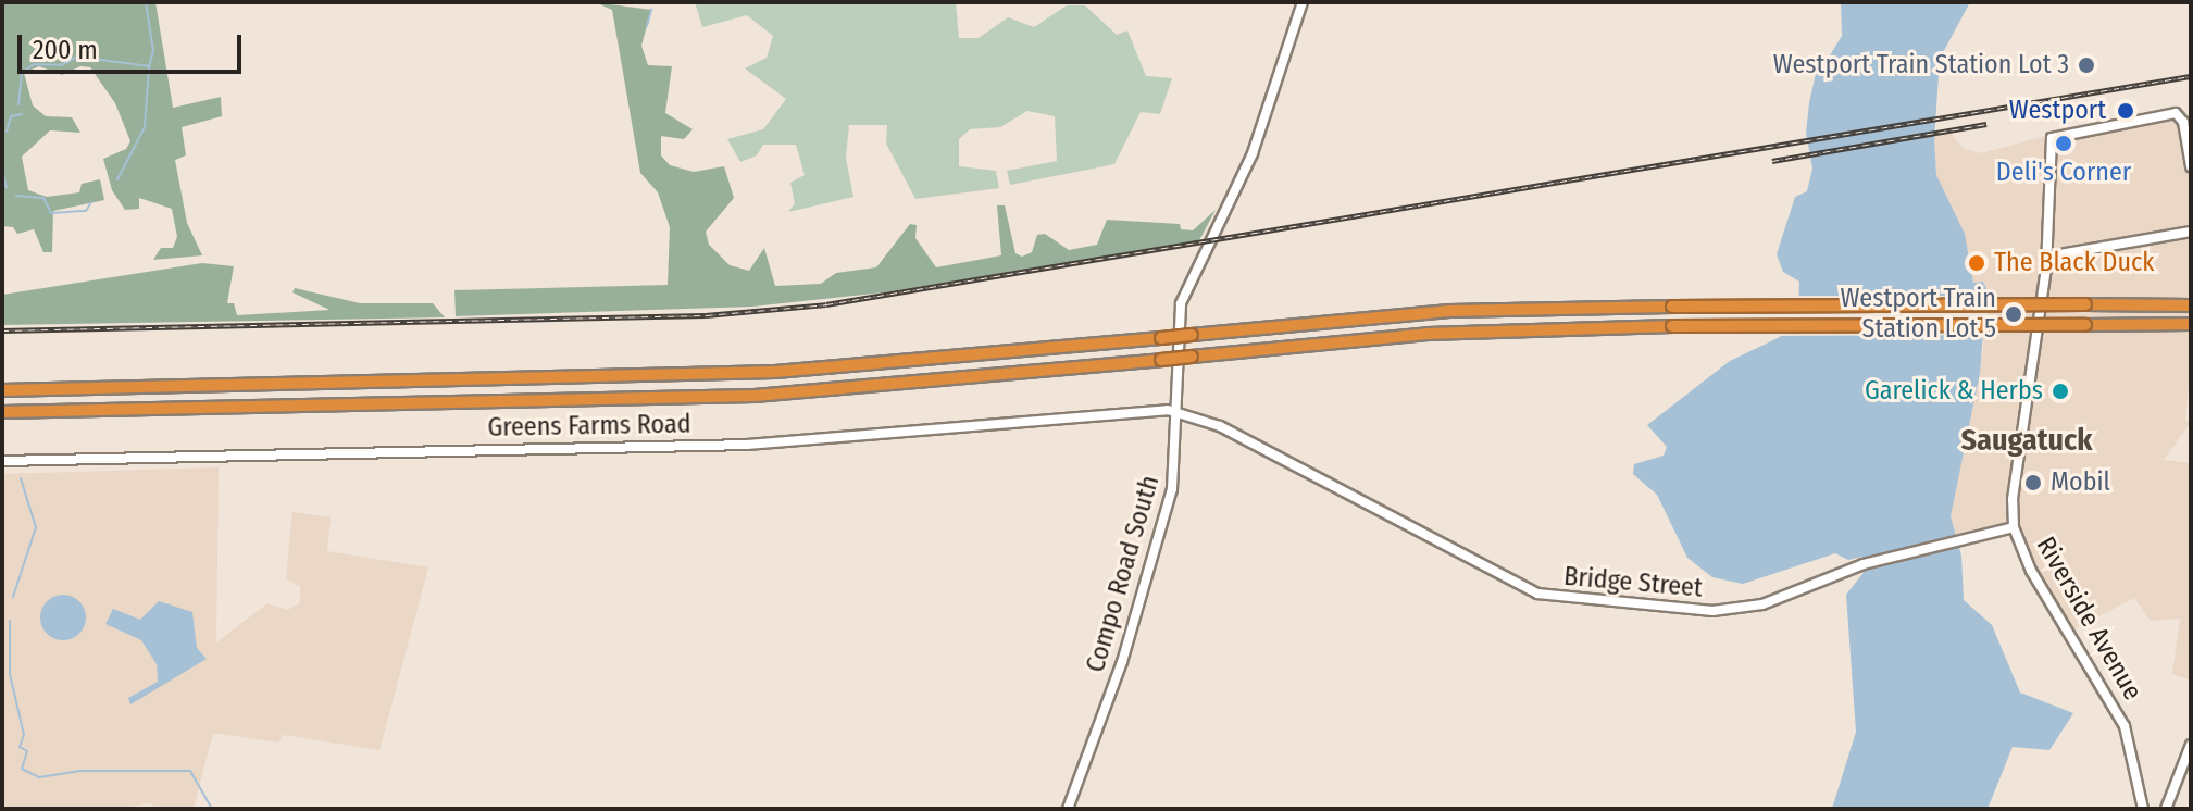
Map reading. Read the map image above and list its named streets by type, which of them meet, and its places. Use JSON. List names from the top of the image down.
{
  "streets": {
    "main road": [
      "Greens Farms Road",
      "Compo Road South",
      "Bridge Street",
      "Riverside Avenue"
    ]
  },
  "crossings": [
    ["Greens Farms Road", "Compo Road South"],
    ["Greens Farms Road", "Bridge Street"],
    ["Compo Road South", "Bridge Street"],
    ["Bridge Street", "Riverside Avenue"]
  ],
  "districts": ["Saugatuck"],
  "places": [
    "Westport Train Station Lot 3",
    "Westport",
    "Deli's Corner",
    "The Black Duck",
    "Westport Train Station Lot 5",
    "Garelick & Herbs",
    "Mobil"
  ],
  "scale_bar": "200 m"
}
